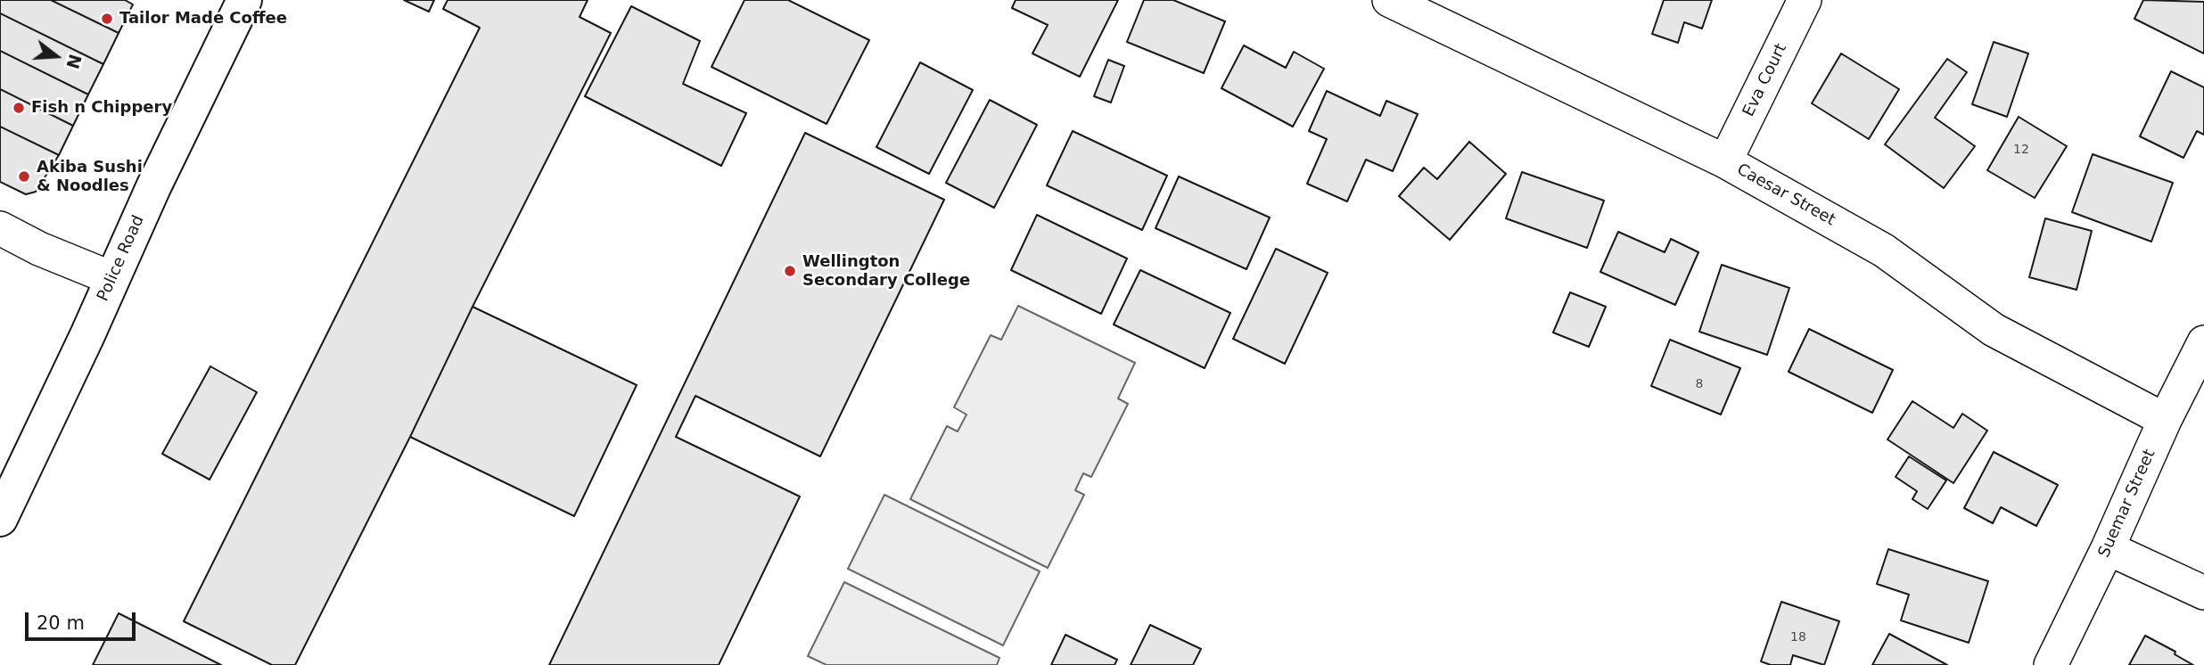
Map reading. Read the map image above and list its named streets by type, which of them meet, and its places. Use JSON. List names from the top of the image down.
{
  "streets": {
    "main road": ["Police Road"],
    "street": ["Eva Court", "Caesar Street", "Suemar Street"]
  },
  "crossings": [
    ["Eva Court", "Caesar Street"],
    ["Caesar Street", "Suemar Street"]
  ],
  "places": [
    "Tailor Made Coffee",
    "Fish n Chippery",
    "Akiba Sushi & Noodles",
    "Wellington Secondary College"
  ],
  "house_numbers": ["12", "8", "18"],
  "scale_bar": "20 m",
  "north": "right"
}
